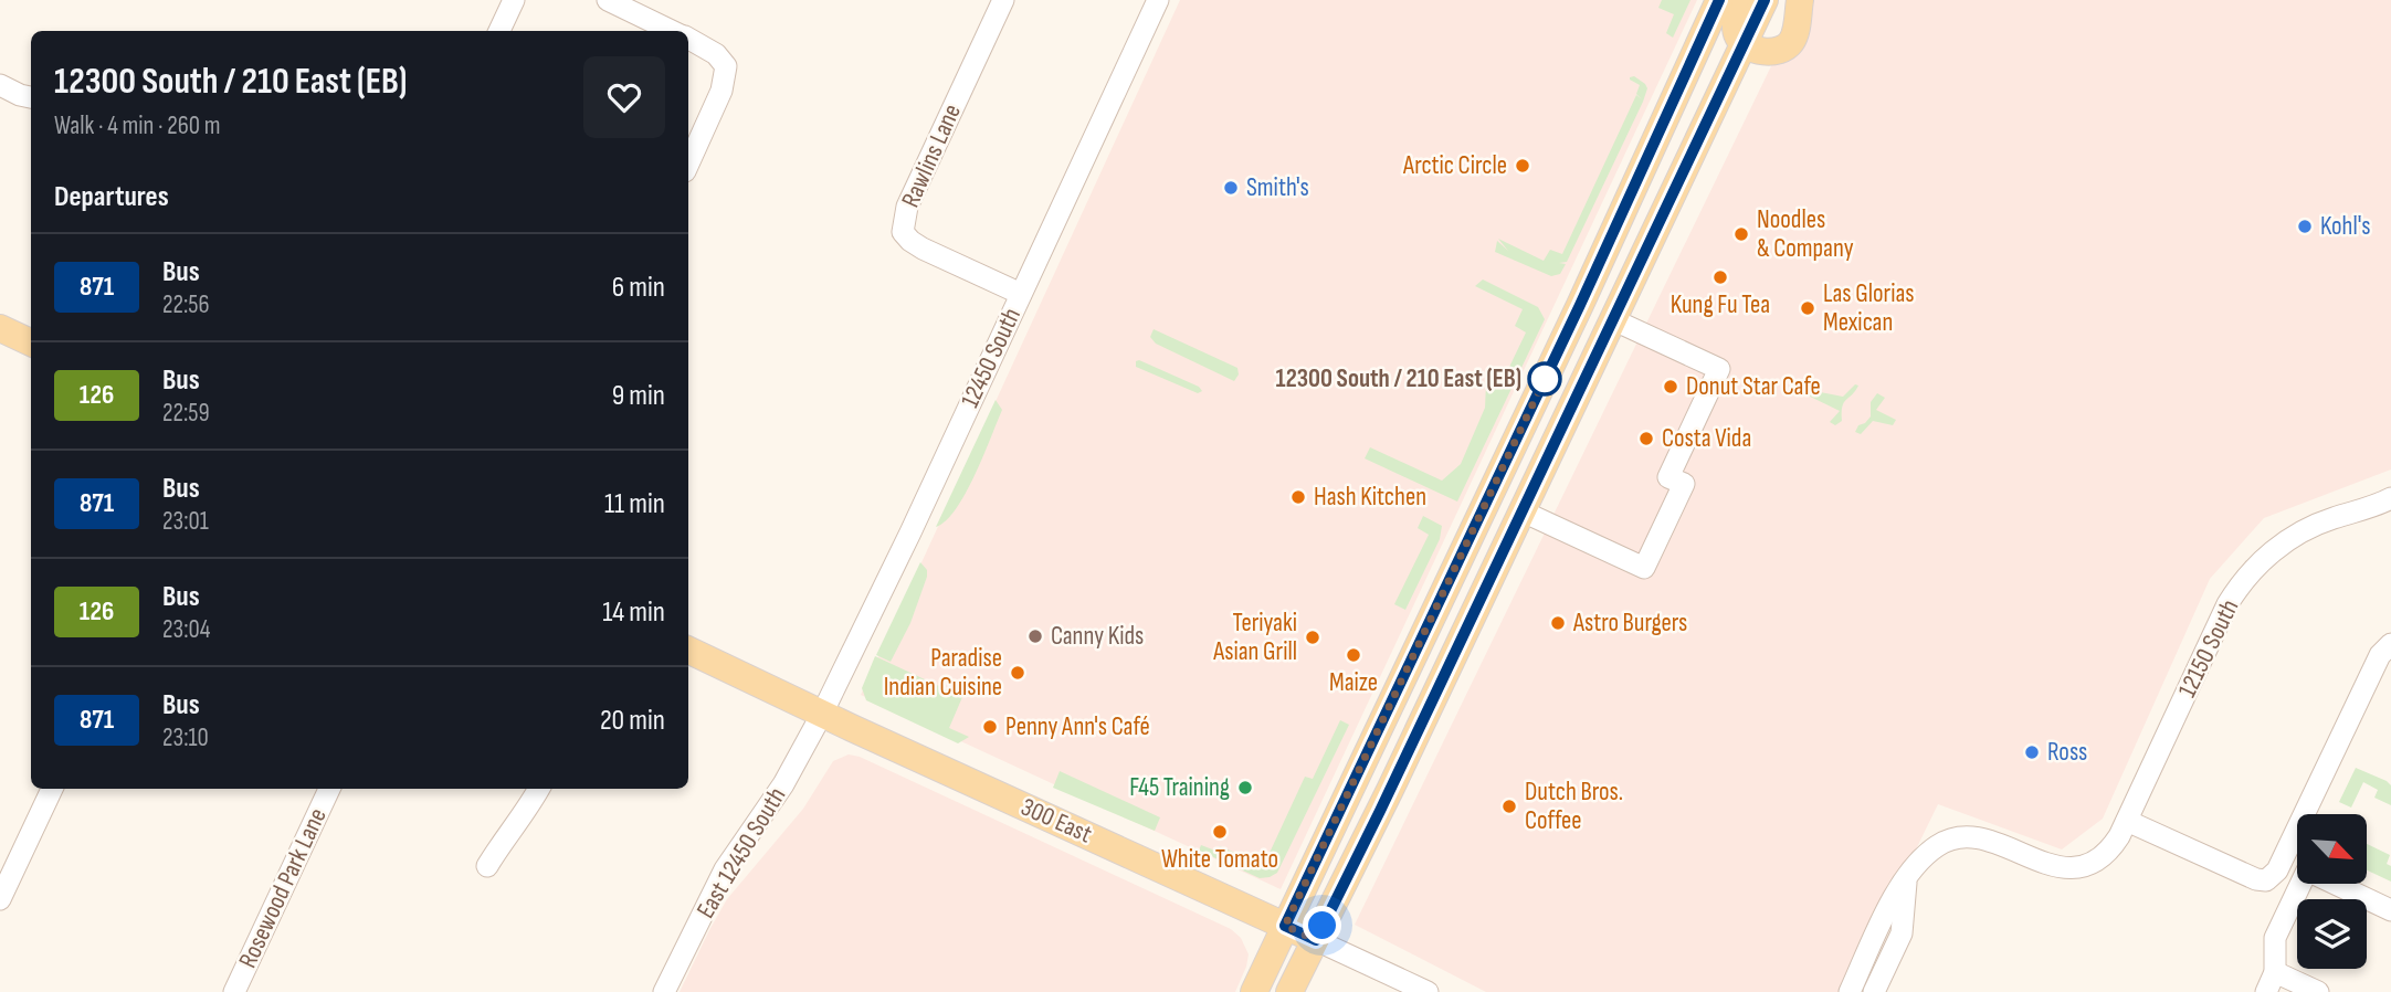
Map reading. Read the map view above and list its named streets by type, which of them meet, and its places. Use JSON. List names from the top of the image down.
{
  "streets": {
    "main road": ["300 East"],
    "street": [
      "Rawlins Lane",
      "12450 South",
      "12150 South",
      "East 12450 South",
      "Rosewood Park Lane"
    ]
  },
  "crossings": [
    ["Rawlins Lane", "12450 South"],
    ["12450 South", "300 East"],
    ["12450 South", "East 12450 South"],
    ["300 East", "East 12450 South"]
  ],
  "places": [
    "Arctic Circle",
    "Smith's",
    "Kohl's",
    "Noodles & Company",
    "Kung Fu Tea",
    "Las Glorias Mexican",
    "12300 South / 210 East (EB)",
    "Donut Star Cafe",
    "Costa Vida",
    "Hash Kitchen",
    "Astro Burgers",
    "Canny Kids",
    "Teriyaki Asian Grill",
    "Maize",
    "Paradise Indian Cuisine",
    "Penny Ann's Café",
    "Ross",
    "F45 Training",
    "Dutch Bros. Coffee",
    "White Tomato"
  ],
  "lines": ["bus line 871"],
  "north": "bottom right",
  "page": {
    "heading": [
      ["12300 South / 210 East (EB)", "Walk · 4 min · 260 m"],
      "Departures"
    ],
    "list": [
      {
        "mark": "871",
        "name": "Bus",
        "note": "22:56",
        "value": "6 min"
      },
      {
        "mark": "126",
        "name": "Bus",
        "note": "22:59",
        "value": "9 min"
      },
      {
        "mark": "871",
        "name": "Bus",
        "note": "23:01",
        "value": "11 min"
      },
      {
        "mark": "126",
        "name": "Bus",
        "note": "23:04",
        "value": "14 min"
      },
      {
        "mark": "871",
        "name": "Bus",
        "note": "23:10",
        "value": "20 min"
      }
    ]
  }
}
